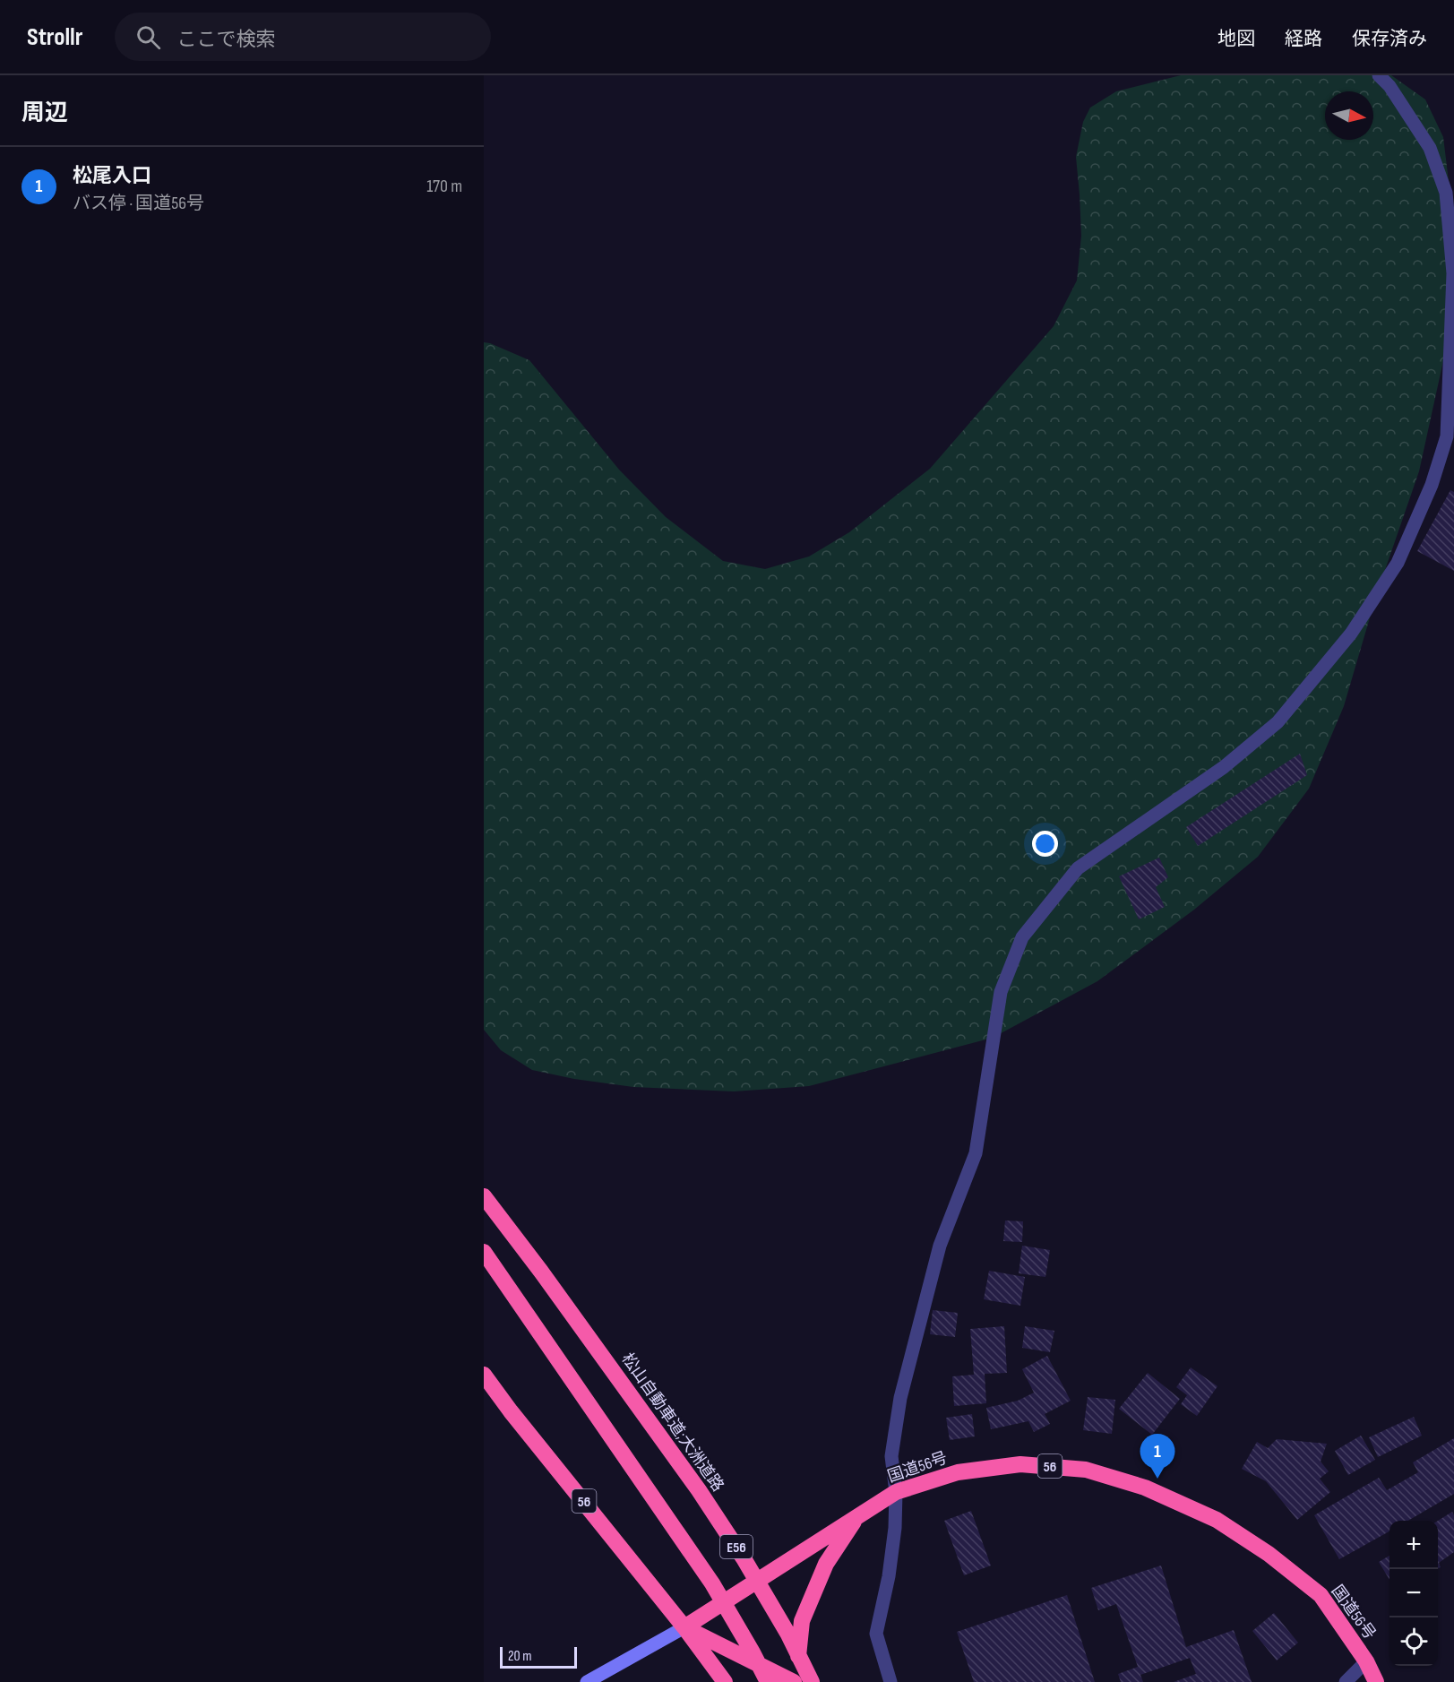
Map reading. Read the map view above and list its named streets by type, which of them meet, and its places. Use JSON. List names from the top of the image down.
{
  "streets": {
    "highway": [
      "松山自動車道;大洲道路",
      "56",
      "国道56号",
      "E56"
    ]
  },
  "crossings": [
    ["56", "国道56号"]
  ],
  "scale_bar": "20 m",
  "north": "right",
  "page": {
    "header": "Strollr",
    "search": "ここで検索",
    "nav": ["地図", "経路", "保存済み"],
    "heading": "周辺",
    "list": [
      {
        "mark": "1",
        "name": "松尾入口",
        "note": "バス停 · 国道56号",
        "value": "170 m"
      }
    ],
    "pins": "1",
    "map_buttons": ["+", "−"],
    "scale": "20 m"
  }
}
